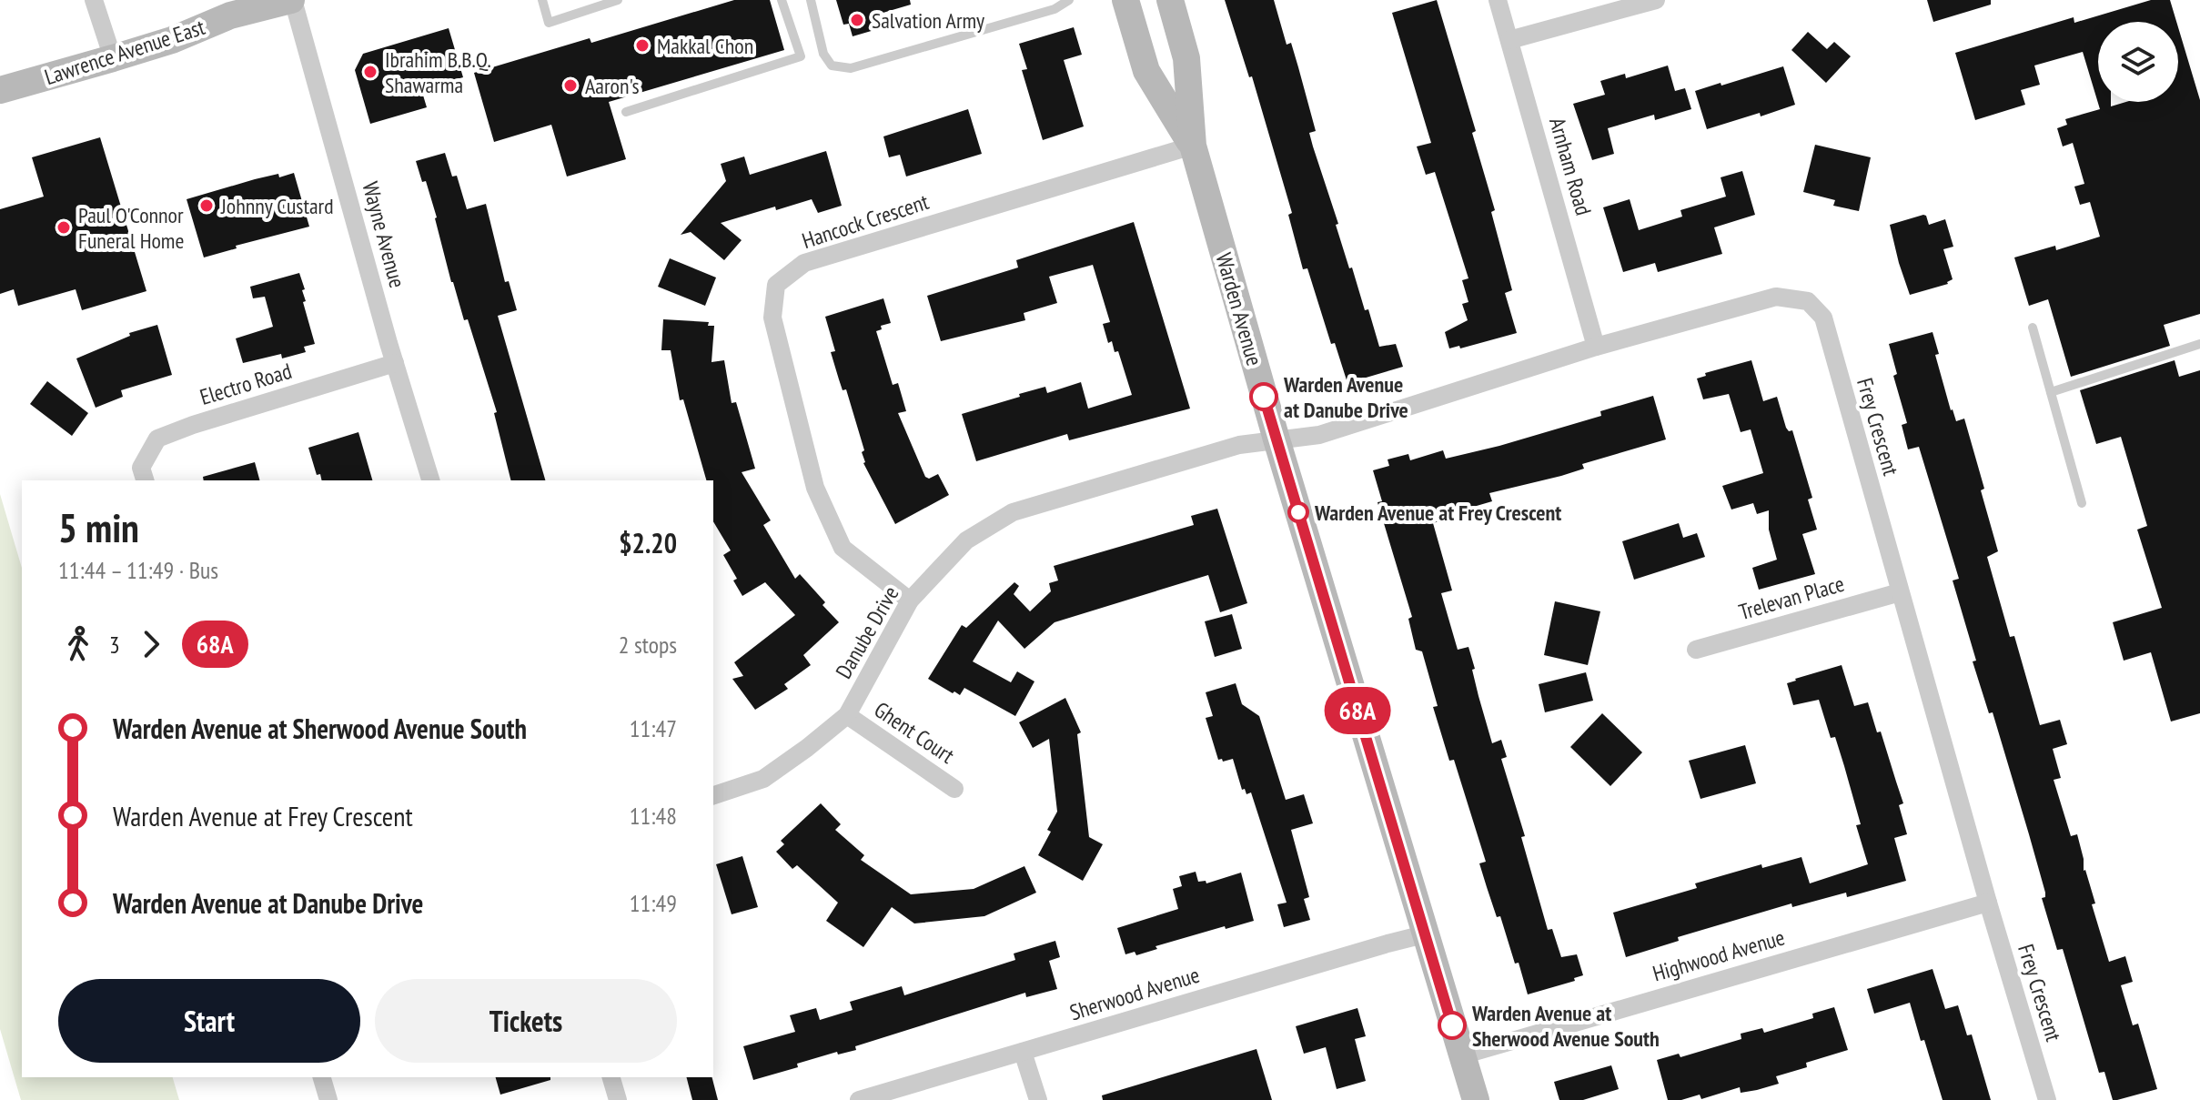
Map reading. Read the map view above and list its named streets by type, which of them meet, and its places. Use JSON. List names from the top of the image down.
{
  "streets": {
    "main road": ["Lawrence Avenue East", "Warden Avenue"],
    "street": [
      "Arnham Road",
      "Hancock Crescent",
      "Wayne Avenue",
      "Electro Road",
      "Frey Crescent",
      "Trelevan Place",
      "Danube Drive",
      "Ghent Court",
      "Highwood Avenue",
      "Sherwood Avenue"
    ]
  },
  "crossings": [
    ["Lawrence Avenue East", "Wayne Avenue"],
    ["Arnham Road", "Frey Crescent"],
    ["Hancock Crescent", "Warden Avenue"],
    ["Hancock Crescent", "Danube Drive"],
    ["Wayne Avenue", "Electro Road"],
    ["Warden Avenue", "Frey Crescent"],
    ["Warden Avenue", "Danube Drive"],
    ["Warden Avenue", "Highwood Avenue"],
    ["Warden Avenue", "Sherwood Avenue"],
    ["Frey Crescent", "Trelevan Place"],
    ["Frey Crescent", "Danube Drive"],
    ["Frey Crescent", "Highwood Avenue"],
    ["Danube Drive", "Ghent Court"]
  ],
  "places": [
    "Salvation Army",
    "Makkal Chon",
    "Ibrahim B.B.Q. Shawarma",
    "Aaron's",
    "Johnny Custard",
    "Paul O'Connor Funeral Home",
    "Warden Avenue at Danube Drive",
    "Warden Avenue at Frey Crescent",
    "Warden Avenue at Sherwood Avenue South"
  ],
  "lines": ["bus line 68A"],
  "page": {
    "on_map": "68A",
    "heading": ["5 min", "11:44 – 11:49 · Bus", "$2.20"],
    "legs": ["3", "68A", "2 stops"],
    "list": [
      {
        "name": "Warden Avenue at Sherwood Avenue South",
        "value": "11:47"
      },
      {
        "name": "Warden Avenue at Frey Crescent",
        "value": "11:48"
      },
      {
        "name": "Warden Avenue at Danube Drive",
        "value": "11:49"
      }
    ],
    "buttons": ["Start", "Tickets"]
  }
}
